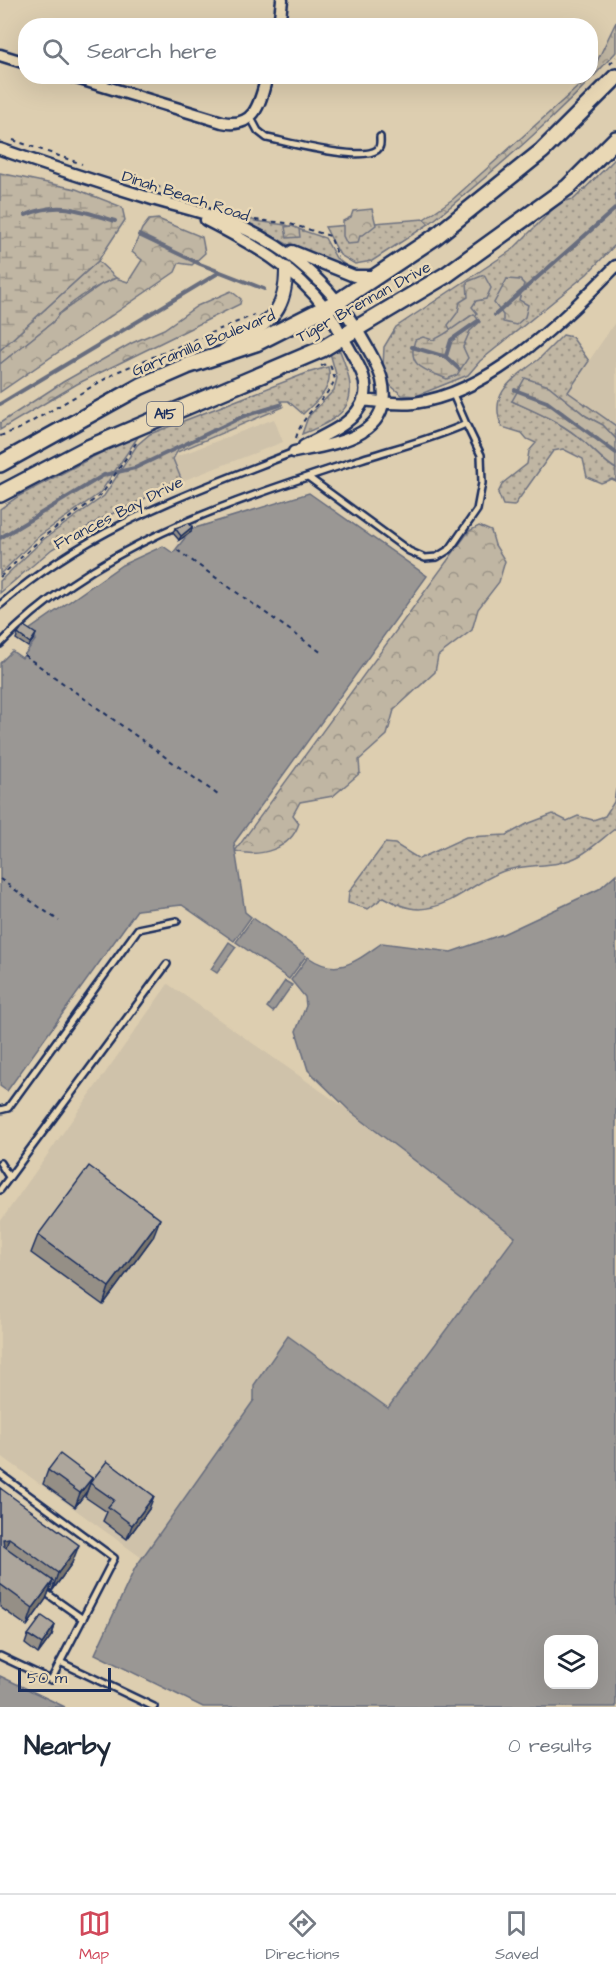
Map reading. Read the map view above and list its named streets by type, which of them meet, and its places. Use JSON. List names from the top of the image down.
{
  "streets": {
    "main road": ["Tiger Brennan Drive", "Garramilla Boulevard", "A15"],
    "street": ["Dinah Beach Road", "Frances Bay Drive"]
  },
  "crossings": [
    ["Dinah Beach Road", "Tiger Brennan Drive"],
    ["Dinah Beach Road", "Garramilla Boulevard"],
    ["Dinah Beach Road", "Frances Bay Drive"],
    ["Tiger Brennan Drive", "Garramilla Boulevard"]
  ],
  "scale_bar": "50 m",
  "page": {
    "search": "Search here",
    "scale": "50 m",
    "heading": ["Nearby", "0 results"],
    "nav": ["Map", "Directions", "Saved"]
  }
}
